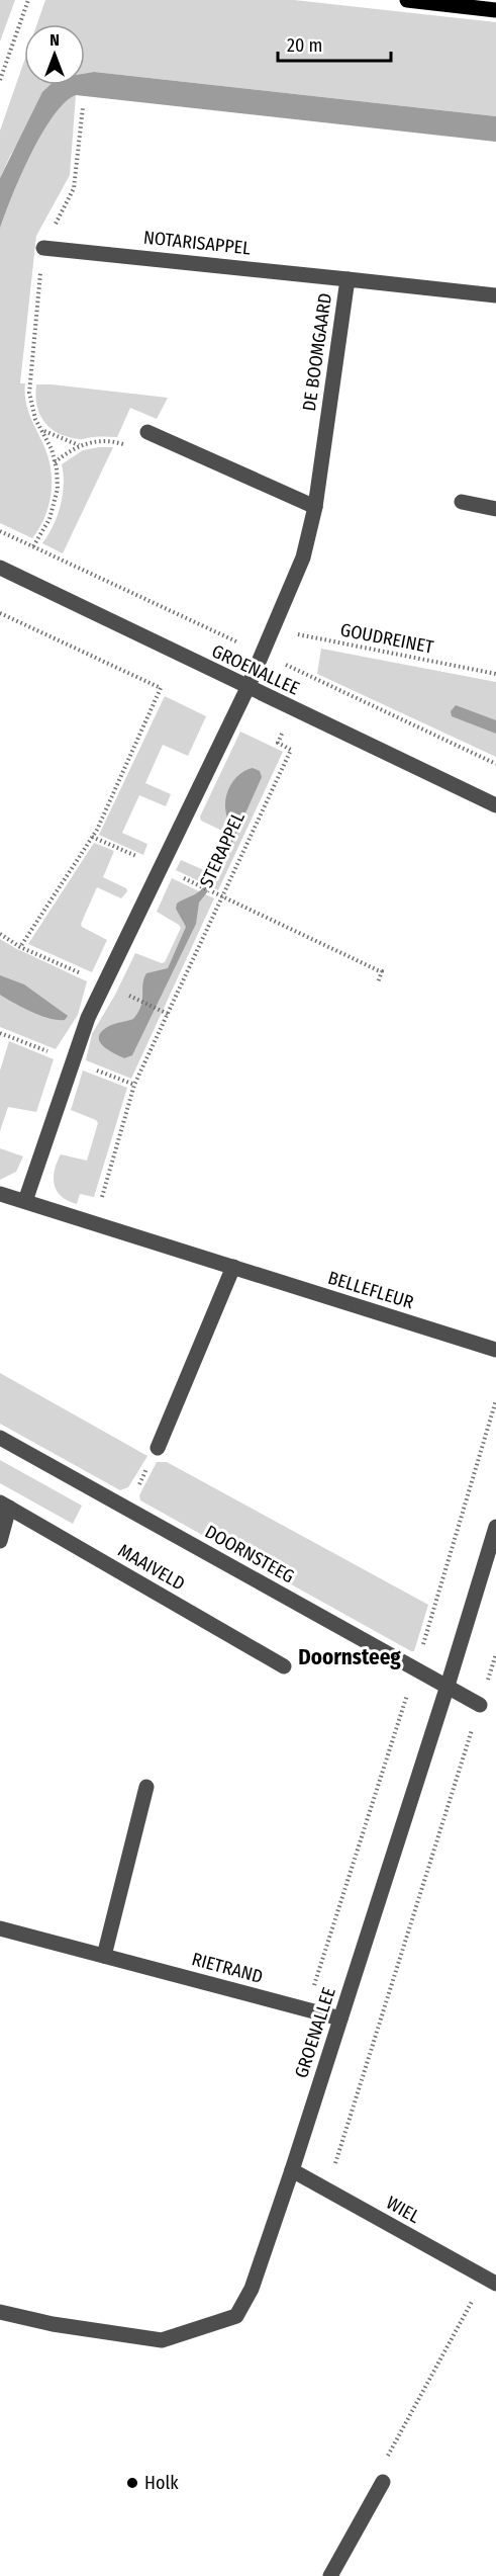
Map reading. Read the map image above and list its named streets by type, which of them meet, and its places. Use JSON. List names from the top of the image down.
{
  "streets": {
    "street": [
      "NOTARISAPPEL",
      "DE BOOMGAARD",
      "GROENALLEE",
      "BELLEFLEUR",
      "DOORNSTEEG",
      "MAAIVELD",
      "RIETRAND",
      "WIEL"
    ],
    "path": ["GOUDREINET", "STERAPPEL"]
  },
  "crossings": [
    ["NOTARISAPPEL", "DE BOOMGAARD"],
    ["DE BOOMGAARD", "GOUDREINET"],
    ["DE BOOMGAARD", "GROENALLEE"],
    ["GROENALLEE", "STERAPPEL"],
    ["GROENALLEE", "DOORNSTEEG"],
    ["GROENALLEE", "RIETRAND"],
    ["GROENALLEE", "WIEL"],
    ["STERAPPEL", "BELLEFLEUR"]
  ],
  "districts": ["Doornsteeg"],
  "places": ["Holk"],
  "scale_bar": "20 m",
  "north": "top"
}
